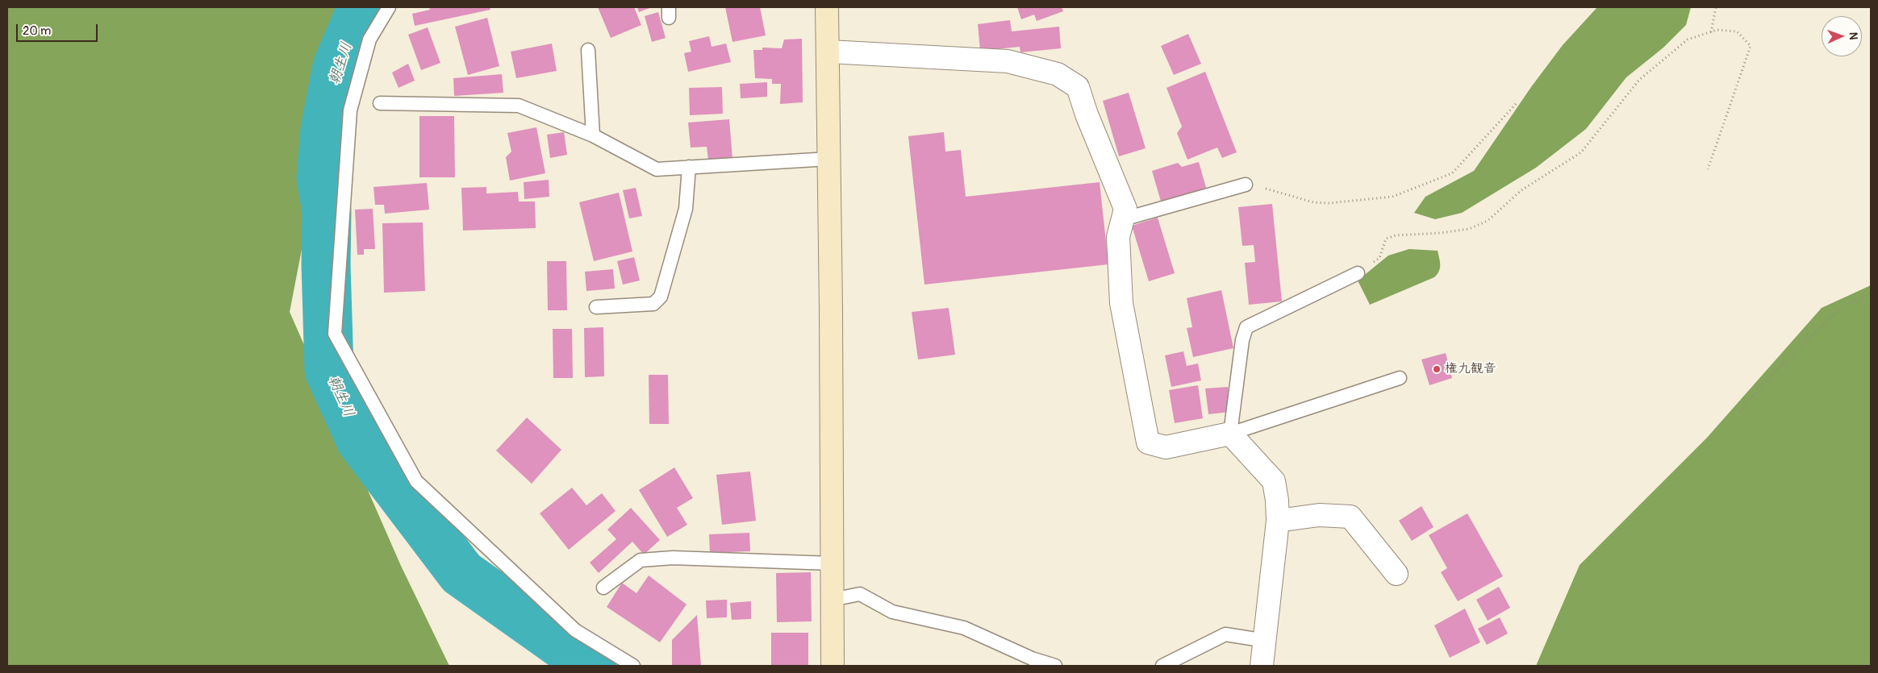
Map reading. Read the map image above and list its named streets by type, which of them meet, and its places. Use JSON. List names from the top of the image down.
{
  "water": ["朝生川"],
  "places": ["権九観音"],
  "scale_bar": "20 m",
  "north": "right"
}
